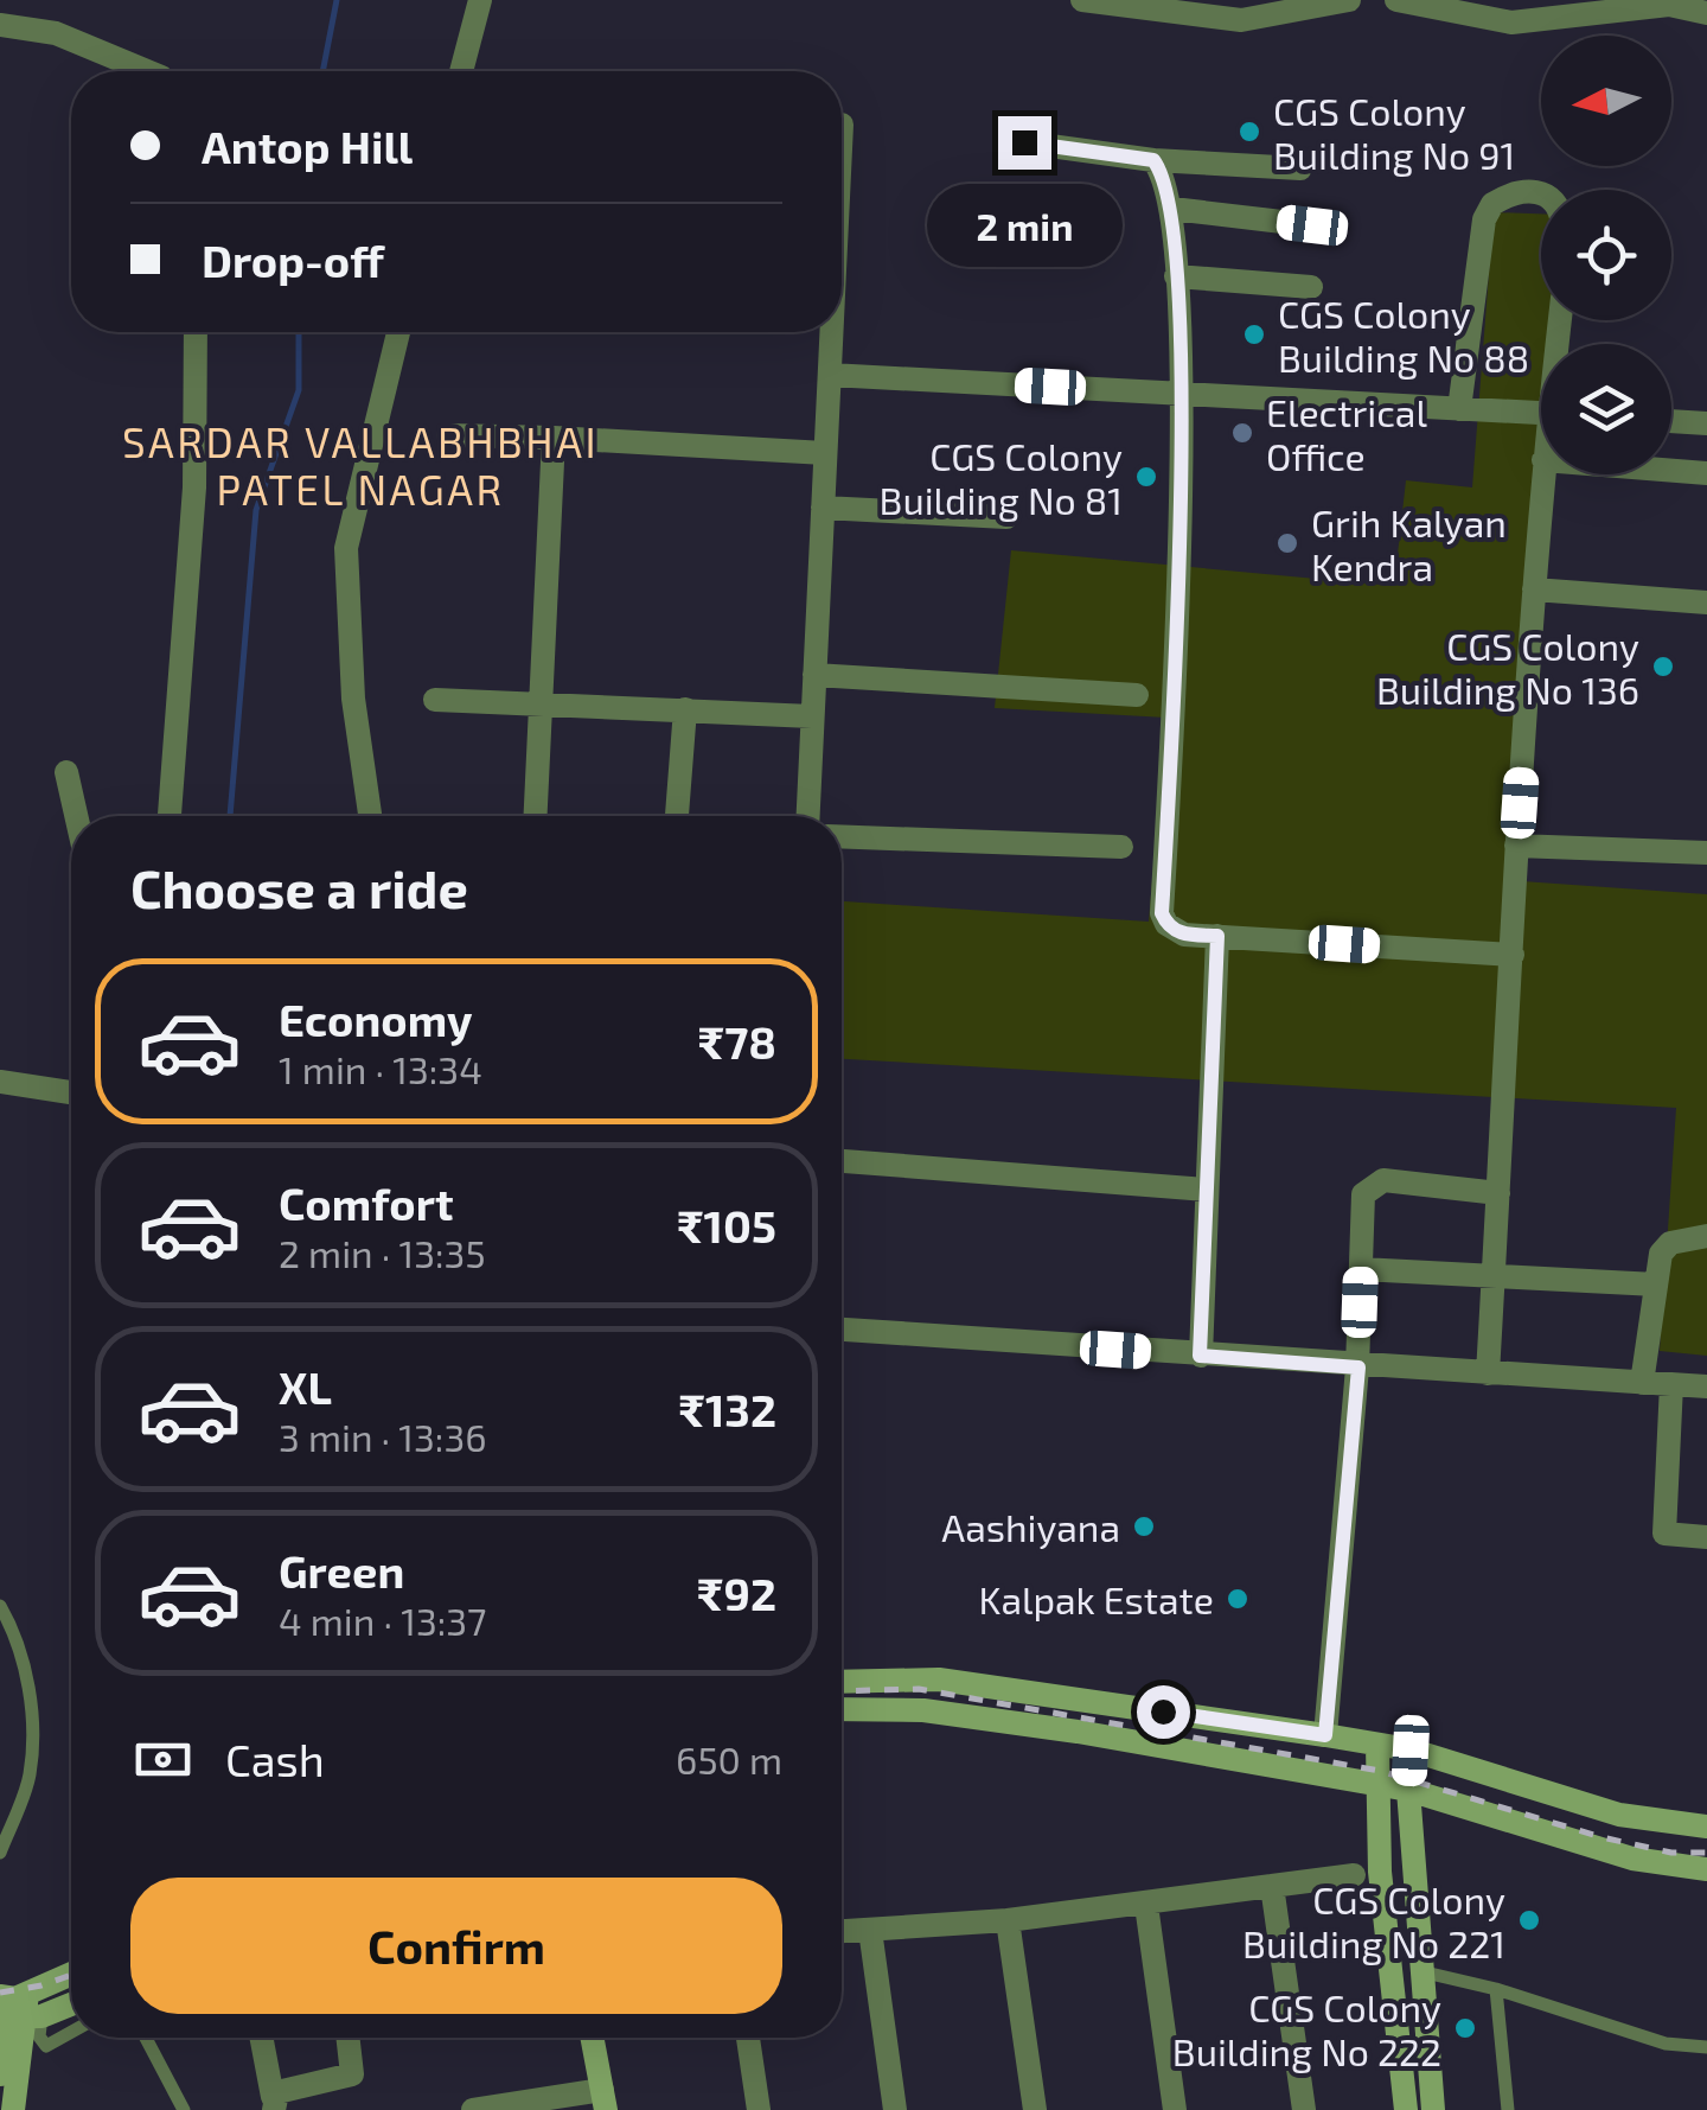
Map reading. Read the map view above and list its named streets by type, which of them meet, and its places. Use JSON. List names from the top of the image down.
{
  "districts": ["SARDAR VALLABHBHAI PATEL NAGAR"],
  "places": [
    "CGS Colony Building No 91",
    "CGS Colony Building No 88",
    "Electrical Office",
    "CGS Colony Building No 81",
    "Grih Kalyan Kendra",
    "CGS Colony Building No 136",
    "Aashiyana",
    "Kalpak Estate",
    "CGS Colony Building No 221",
    "CGS Colony Building No 222"
  ],
  "north": "left",
  "page": {
    "banner": ["Antop Hill", "Drop-off"],
    "bubble": "2 min",
    "heading": "Choose a ride",
    "list": [
      {
        "name": "Economy",
        "note": "1 min · 13:34",
        "value": "₹78"
      },
      {
        "name": "Comfort",
        "note": "2 min · 13:35",
        "value": "₹105"
      },
      {
        "name": "XL",
        "note": "3 min · 13:36",
        "value": "₹132"
      },
      {
        "name": "Green",
        "note": "4 min · 13:37",
        "value": "₹92"
      }
    ],
    "pay": ["Cash", "650 m"],
    "buttons": "Confirm"
  }
}
